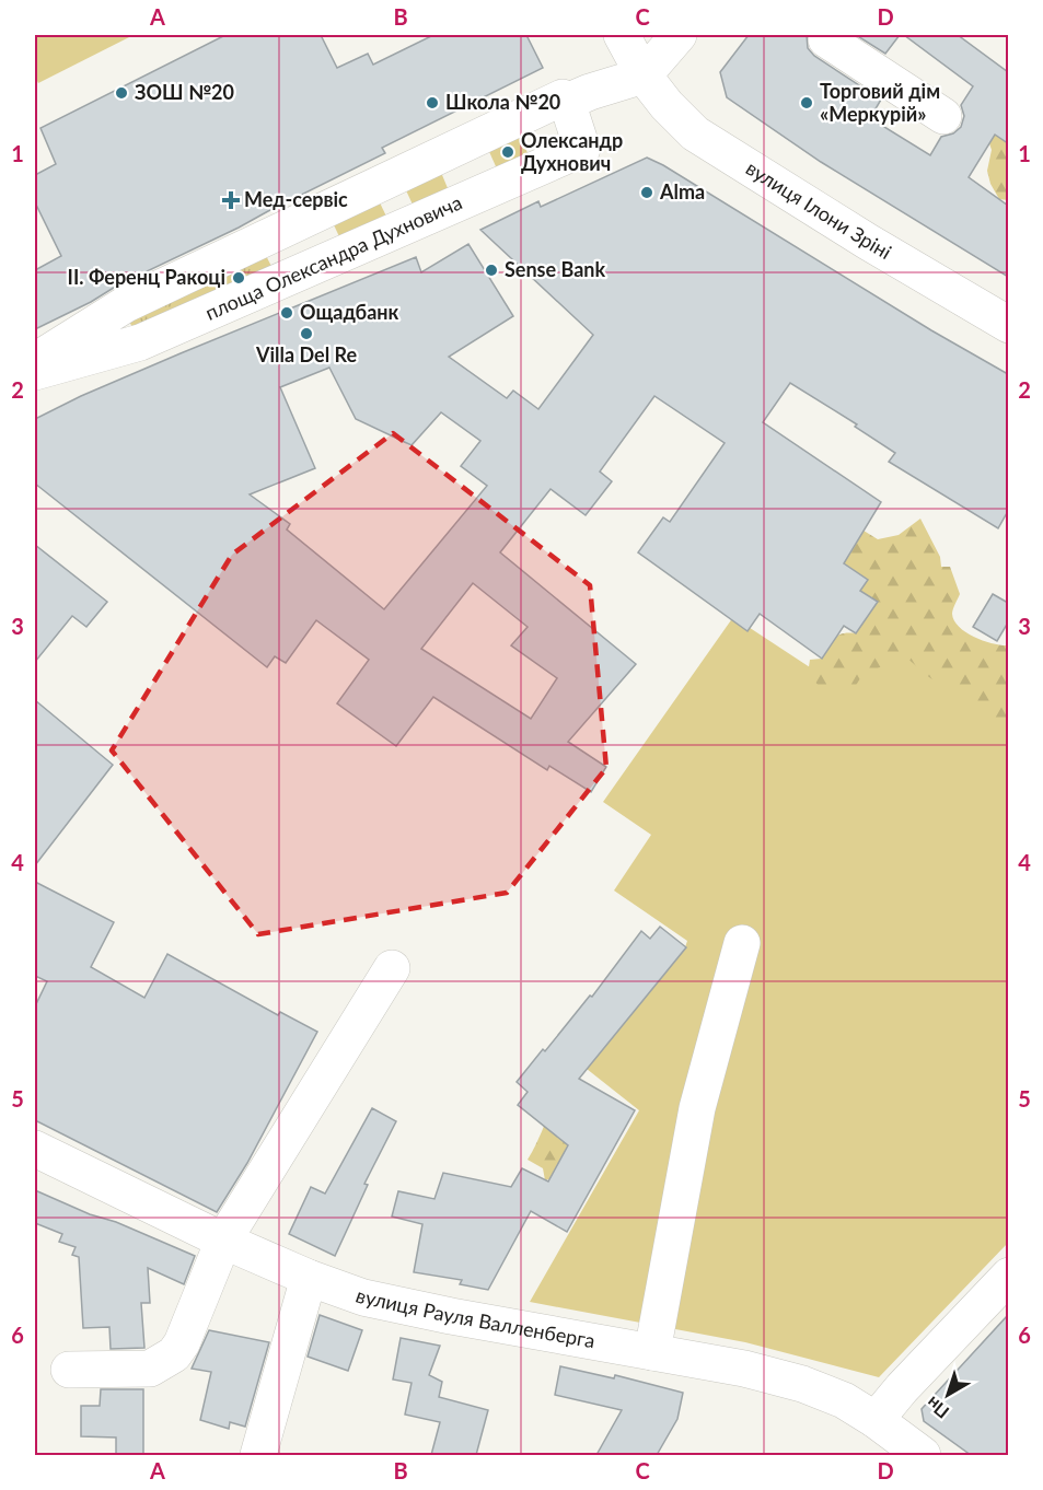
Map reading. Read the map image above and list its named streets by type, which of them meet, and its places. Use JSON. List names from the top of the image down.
{
  "streets": {
    "street": ["вулиця Ілони Зріні", "площа Олександра Духновича", "вулиця Рауля Валленберга"]
  },
  "places": {
    "other": [
      "ЗОШ №20",
      "Школа №20",
      "Торговий дім «Меркурій»",
      "Олександр Духнович",
      "Alma",
      "Sense Bank",
      "II. Ференц Ракоці",
      "Ощадбанк",
      "Villa Del Re"
    ],
    "health": ["Мед-сервіс"]
  },
  "north": "bottom left",
  "grid": {
    "columns": [
      "A",
      "B",
      "C",
      "D"
    ],
    "rows": [
      "1",
      "2",
      "3",
      "4",
      "5",
      "6"
    ]
  }
}
